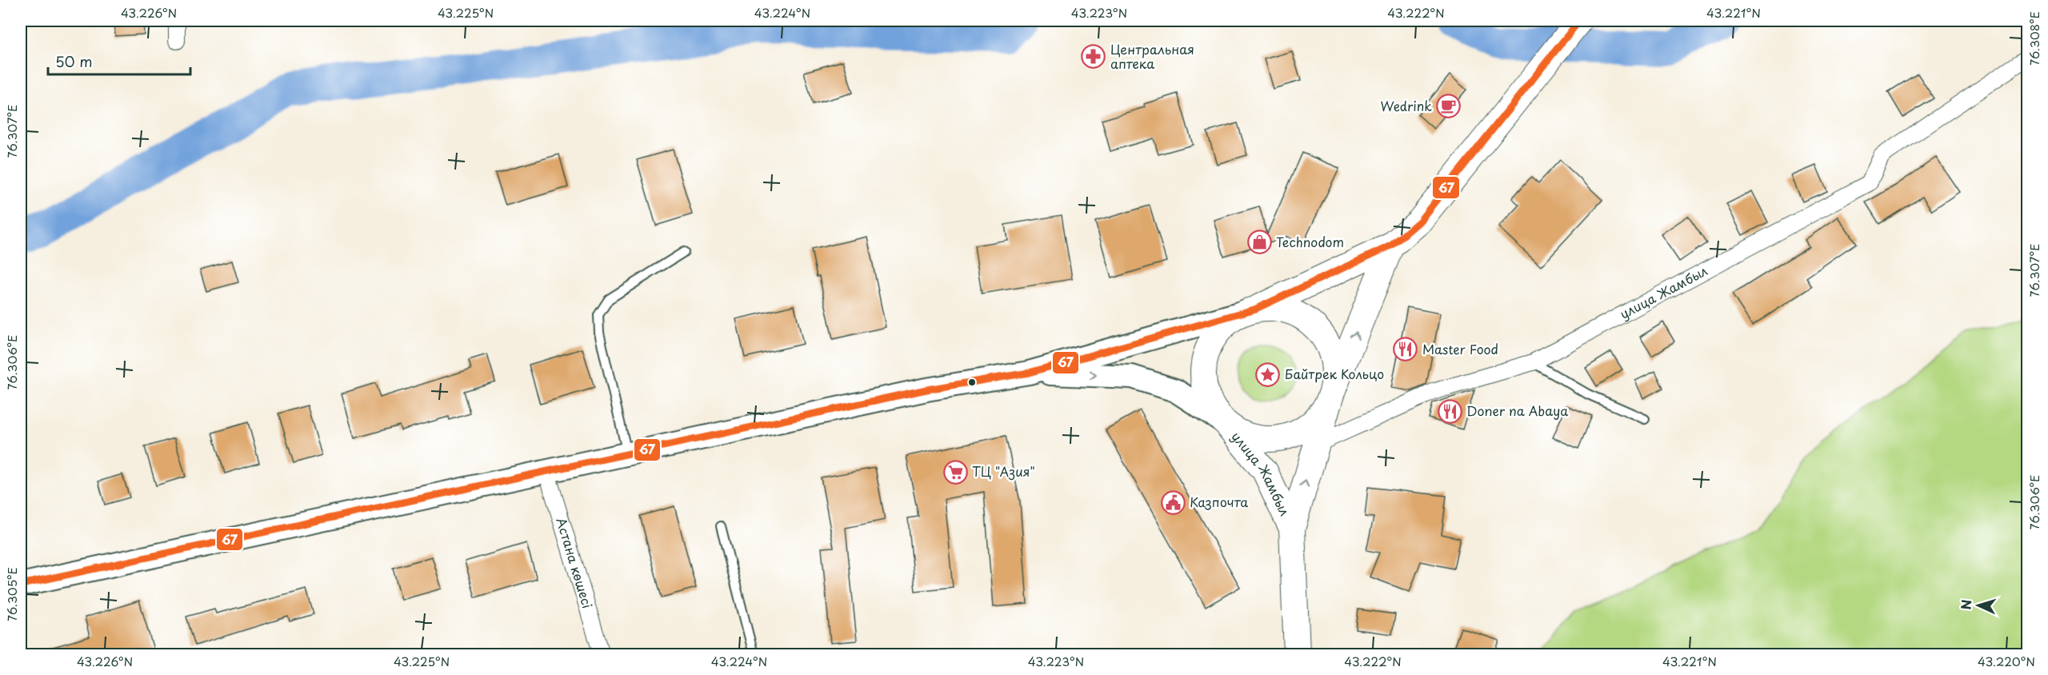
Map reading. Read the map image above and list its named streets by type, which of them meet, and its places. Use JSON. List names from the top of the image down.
{
  "streets": {
    "main road": ["улица Жамбыл"],
    "street": ["Астана көшесі"]
  },
  "places": {
    "pharmacy": ["Центральная аптека"],
    "cafe": ["Wedrink"],
    "shop": ["Technodom"],
    "restaurant": ["Master Food", "Doner na Abaya"],
    "place": ["Байтрек Кольцо"],
    "supermarket": ["ТЦ \"Азия\""],
    "public building": ["Казпочта"]
  },
  "lines": ["transit line 67"],
  "scale_bar": "50 m",
  "north": "left",
  "coordinates": [
    "43.226°N",
    "43.225°N",
    "43.224°N",
    "43.223°N",
    "43.222°N",
    "43.221°N",
    "76.308°E",
    "76.307°E",
    "76.306°E",
    "76.305°E",
    "43.220°N"
  ]
}
